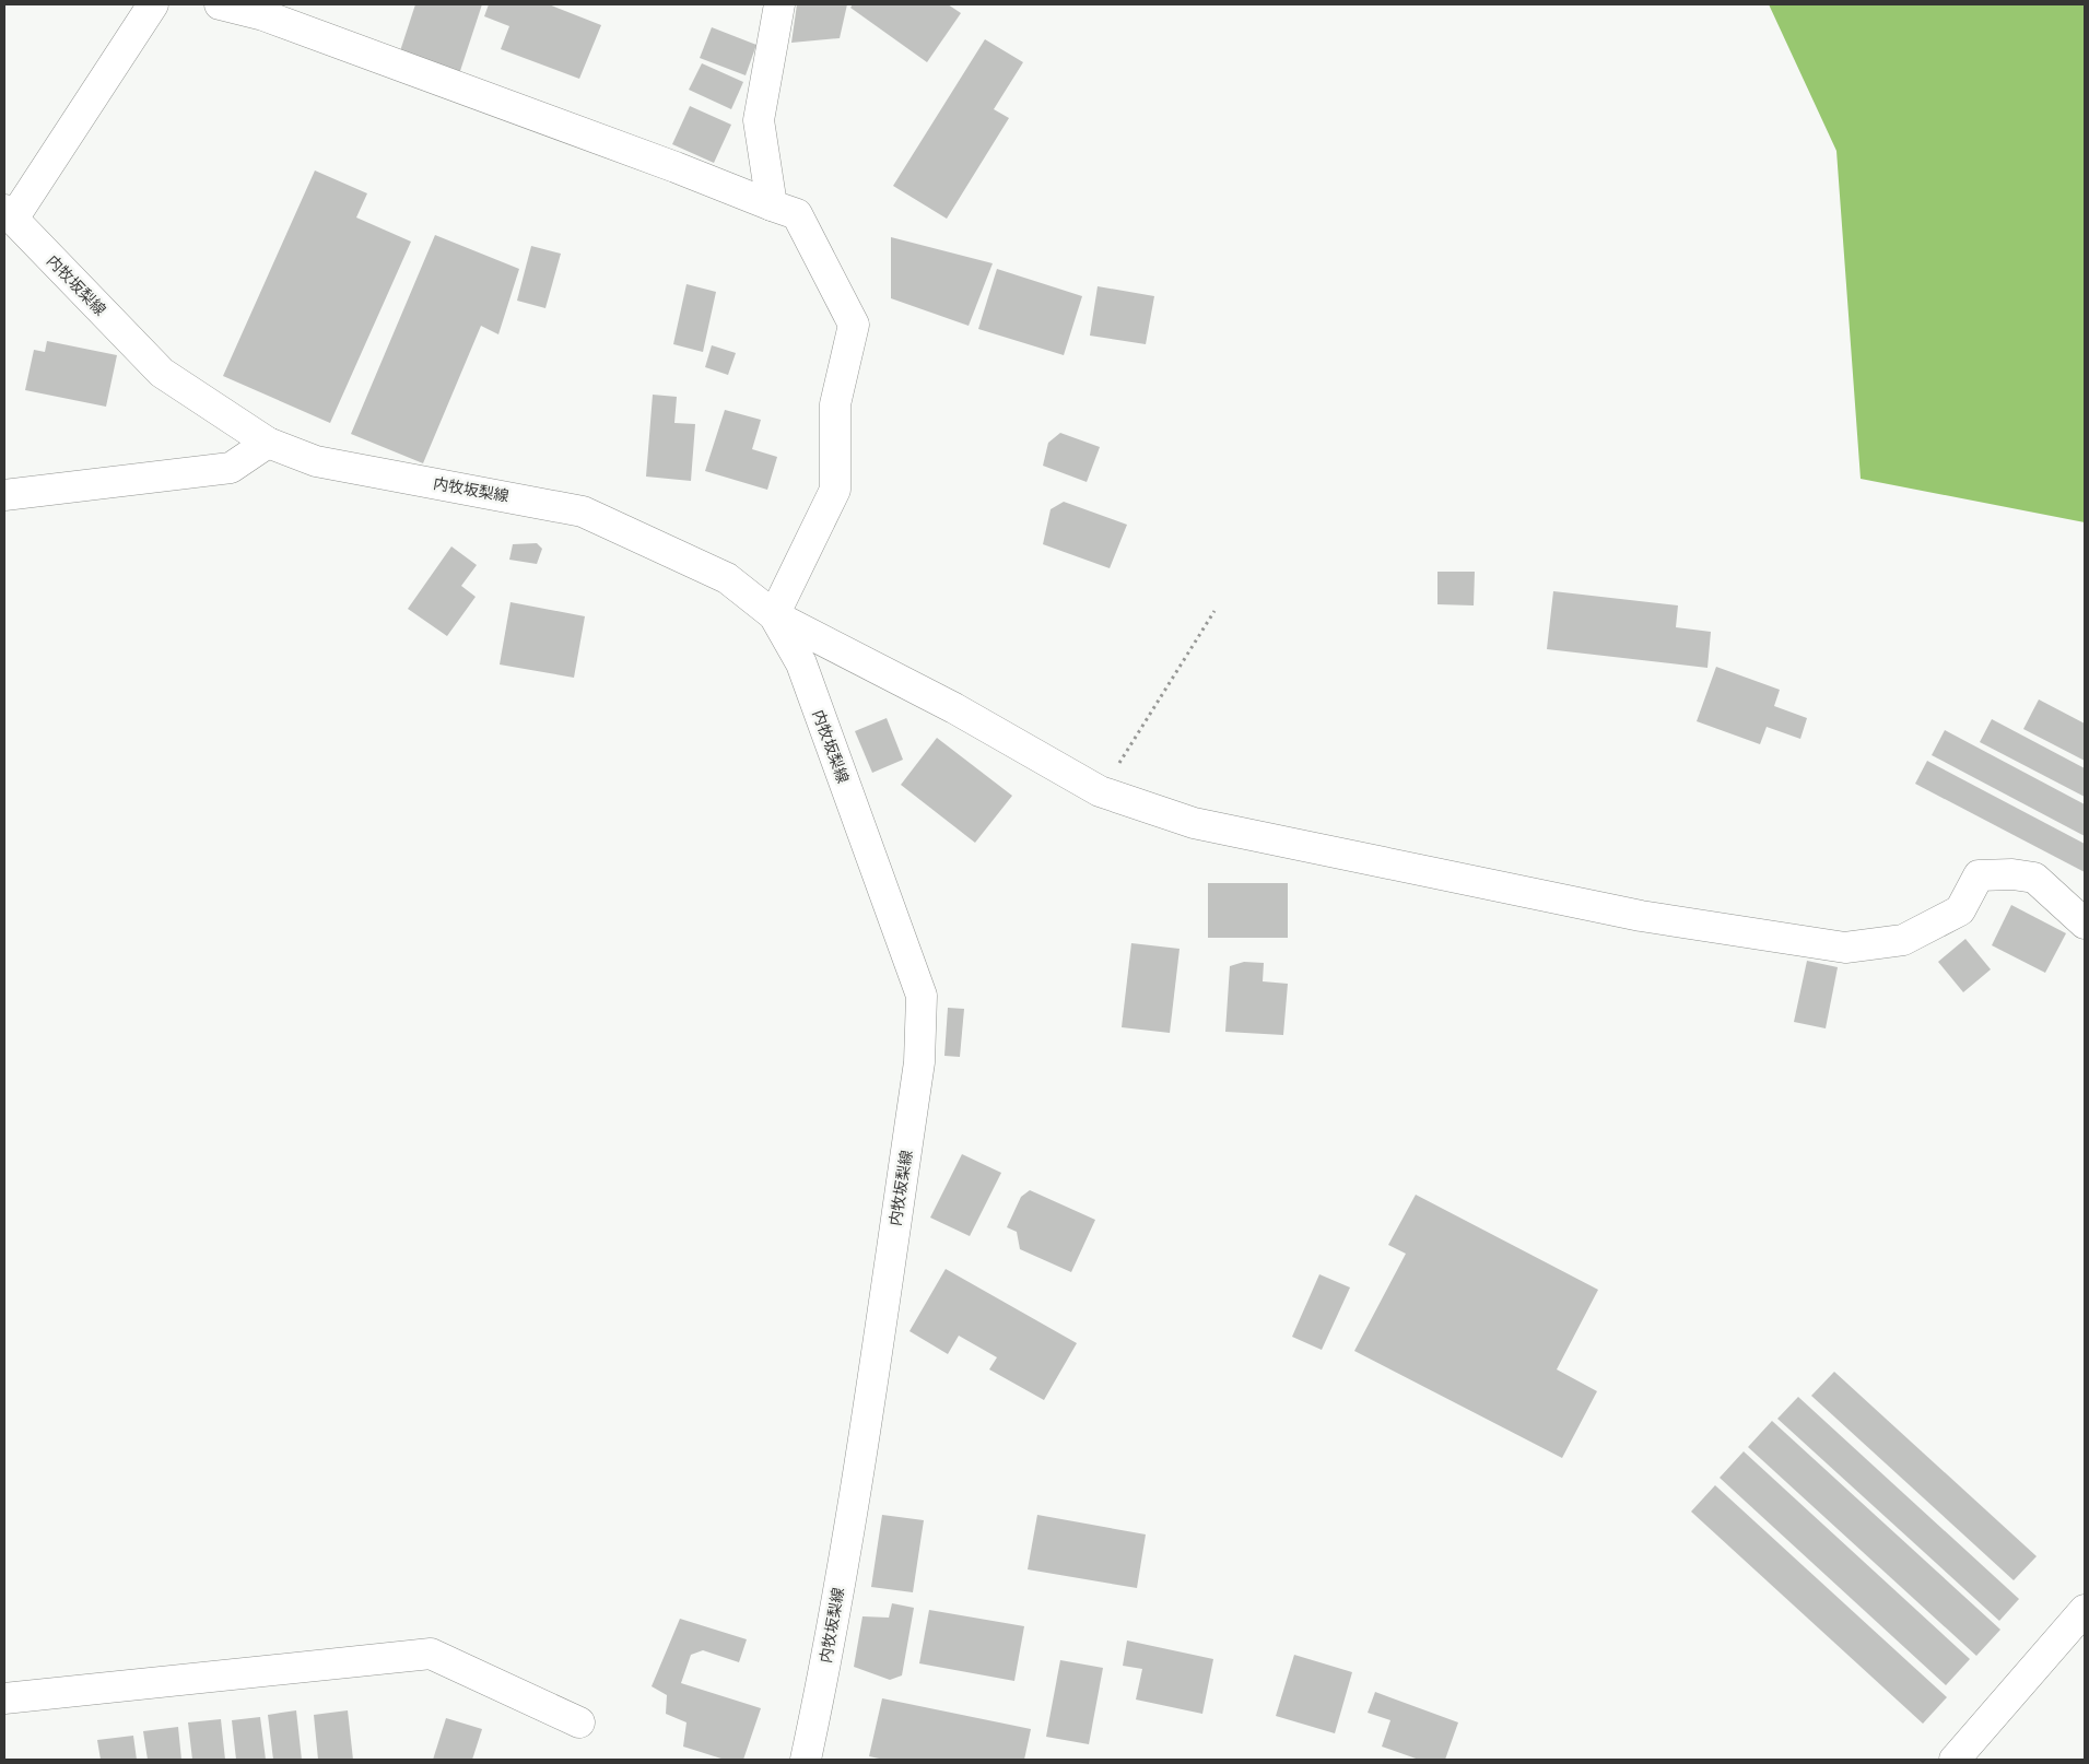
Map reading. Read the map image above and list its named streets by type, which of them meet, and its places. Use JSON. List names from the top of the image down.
{
  "streets": {
    "street": ["内牧坂梨線"]
  }
}
